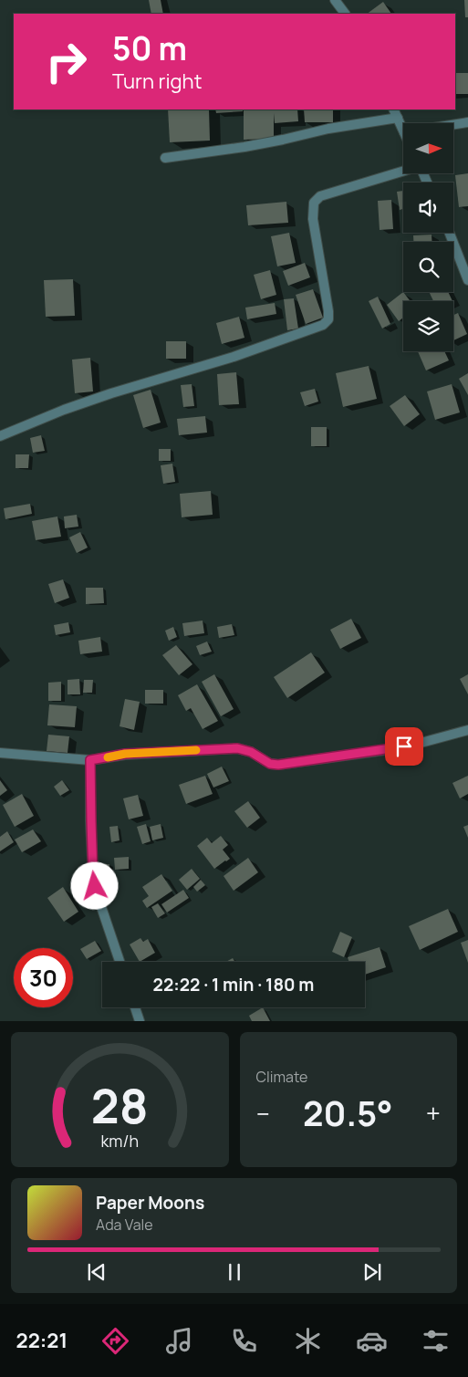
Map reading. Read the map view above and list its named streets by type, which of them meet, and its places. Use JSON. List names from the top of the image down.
{
  "north": "right",
  "page": {
    "turn": ["50 m", "Turn right"],
    "limit": "30",
    "trip": "22:22 · 1 min · 180 m",
    "tile": "Climate",
    "heat": ["−", "20.5°", "+"],
    "song": ["Paper Moons", "Ada Vale"],
    "tabs": "22:21",
    "gauge": ["28", "km/h"]
  }
}
